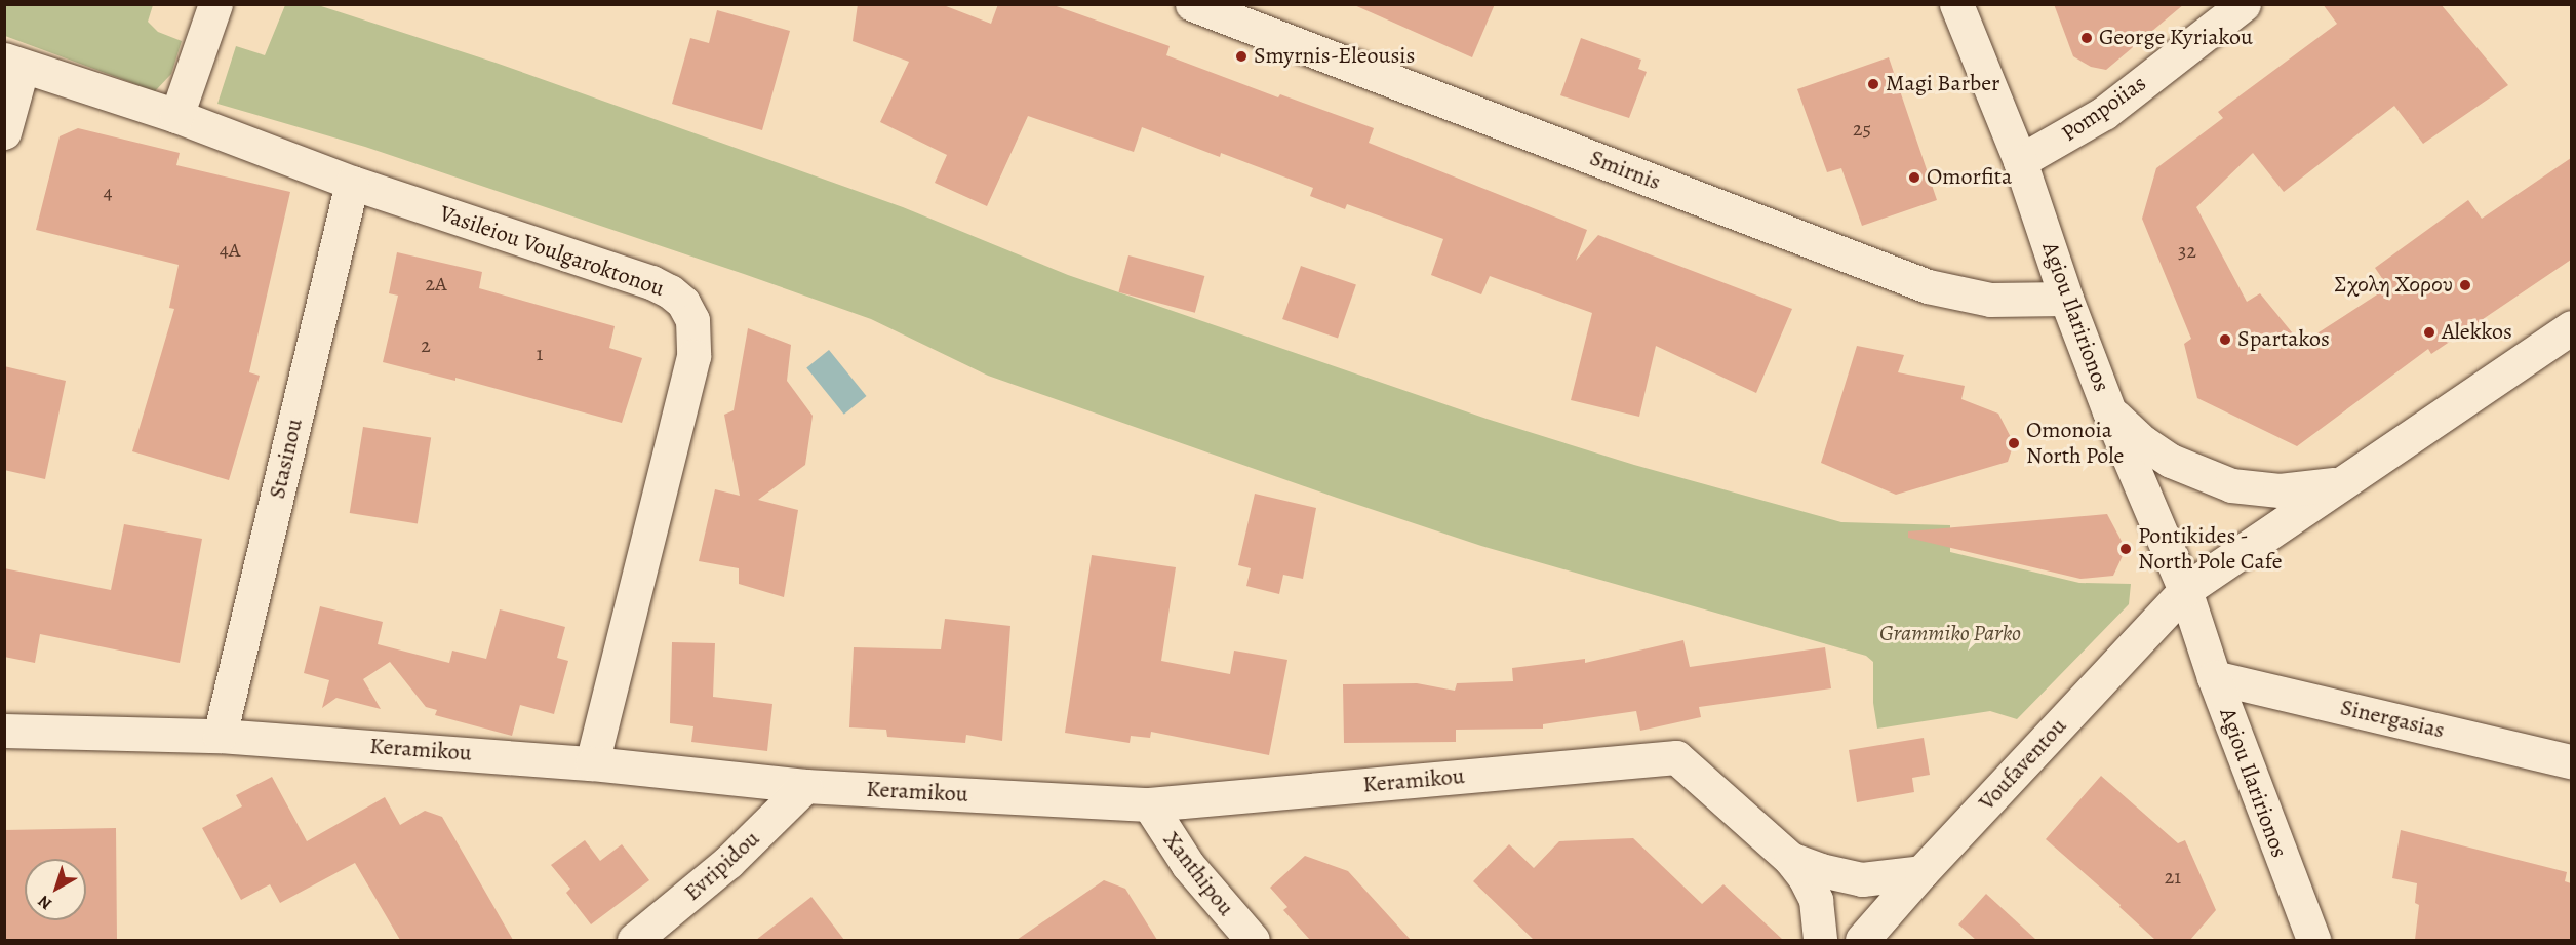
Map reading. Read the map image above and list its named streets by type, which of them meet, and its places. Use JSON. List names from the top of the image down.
{
  "streets": {
    "street": [
      "Pompoiias",
      "Smirnis",
      "Vasileiou Voulgaroktonou",
      "Agiou Ilaririonos",
      "Stasinou",
      "Sinergasias",
      "Keramikou",
      "Voufaventou",
      "Evripidou",
      "Xanthipou"
    ]
  },
  "crossings": [
    ["Pompoiias", "Agiou Ilaririonos"],
    ["Smirnis", "Agiou Ilaririonos"],
    ["Vasileiou Voulgaroktonou", "Stasinou"],
    ["Vasileiou Voulgaroktonou", "Keramikou"],
    ["Agiou Ilaririonos", "Sinergasias"],
    ["Agiou Ilaririonos", "Voufaventou"],
    ["Stasinou", "Keramikou"],
    ["Keramikou", "Voufaventou"],
    ["Keramikou", "Evripidou"],
    ["Keramikou", "Xanthipou"]
  ],
  "parks": ["Grammiko Parko"],
  "places": [
    "George Kyriakou",
    "Smyrnis-Eleousis",
    "Magi Barber",
    "Omorfita",
    "Σχολη Χορου",
    "Alekkos",
    "Spartakos",
    "Omonoia North Pole",
    "Pontikides - North Pole Cafe"
  ],
  "house_numbers": [
    "25",
    "4",
    "4A",
    "32",
    "2A",
    "2",
    "1",
    "21"
  ],
  "north": "bottom left"
}
